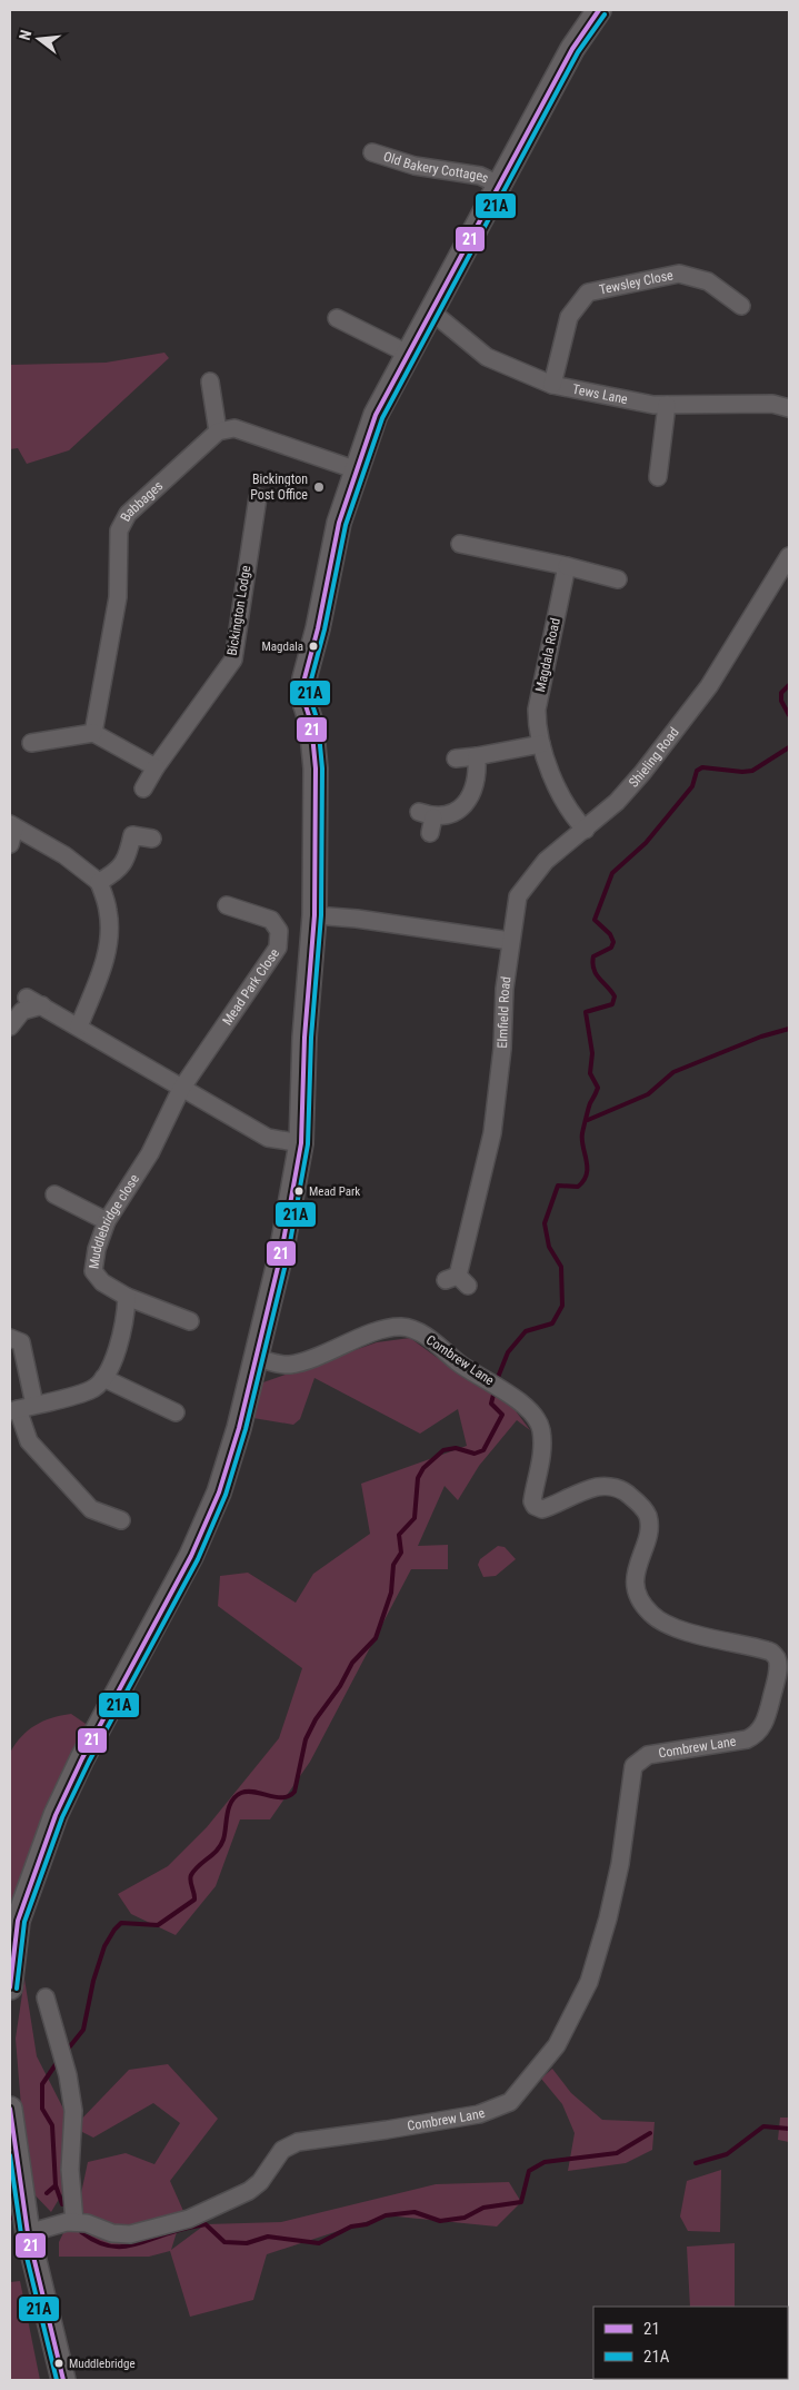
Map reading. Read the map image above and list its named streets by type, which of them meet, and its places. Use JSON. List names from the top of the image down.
{
  "streets": {
    "street": [
      "Old Bakery Cottages",
      "Tewsley Close",
      "Tews Lane",
      "Babbages",
      "Bickington Lodge",
      "Magdala Road",
      "Shieling Road",
      "Mead Park Close",
      "Elmfield Road",
      "Muddlebridge close",
      "Combrew Lane"
    ]
  },
  "crossings": [
    ["Tewsley Close", "Tews Lane"],
    ["Magdala Road", "Shieling Road"],
    ["Shieling Road", "Elmfield Road"],
    ["Mead Park Close", "Muddlebridge close"]
  ],
  "places": [
    "Bickington Post Office",
    "Magdala",
    "Mead Park",
    "Muddlebridge"
  ],
  "lines": ["transit line 21", "transit line 21A"],
  "legend": ["21", "21A"],
  "north": "left"
}
